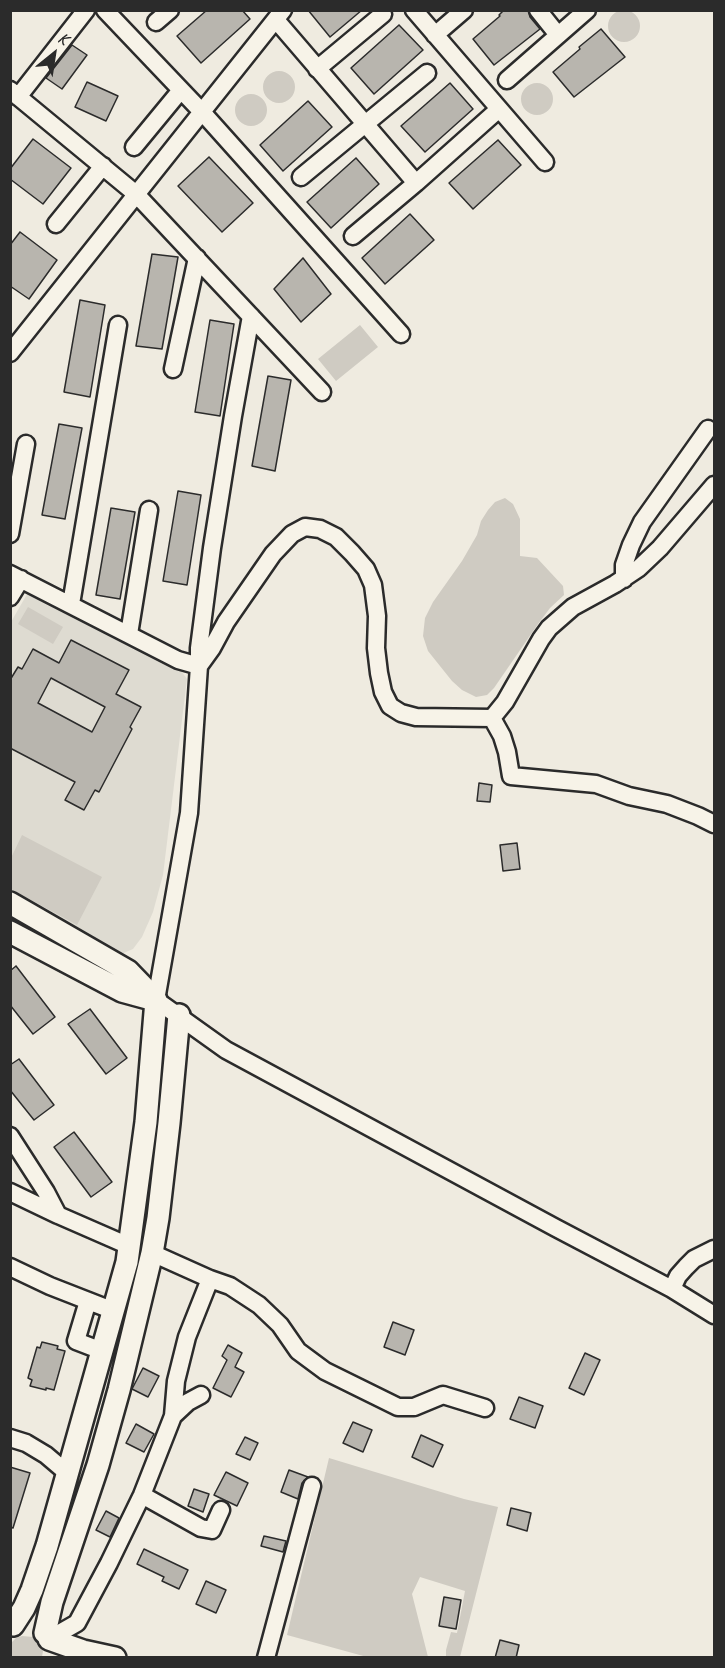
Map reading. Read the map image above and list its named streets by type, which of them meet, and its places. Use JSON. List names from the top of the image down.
{
  "north": "top right"
}
